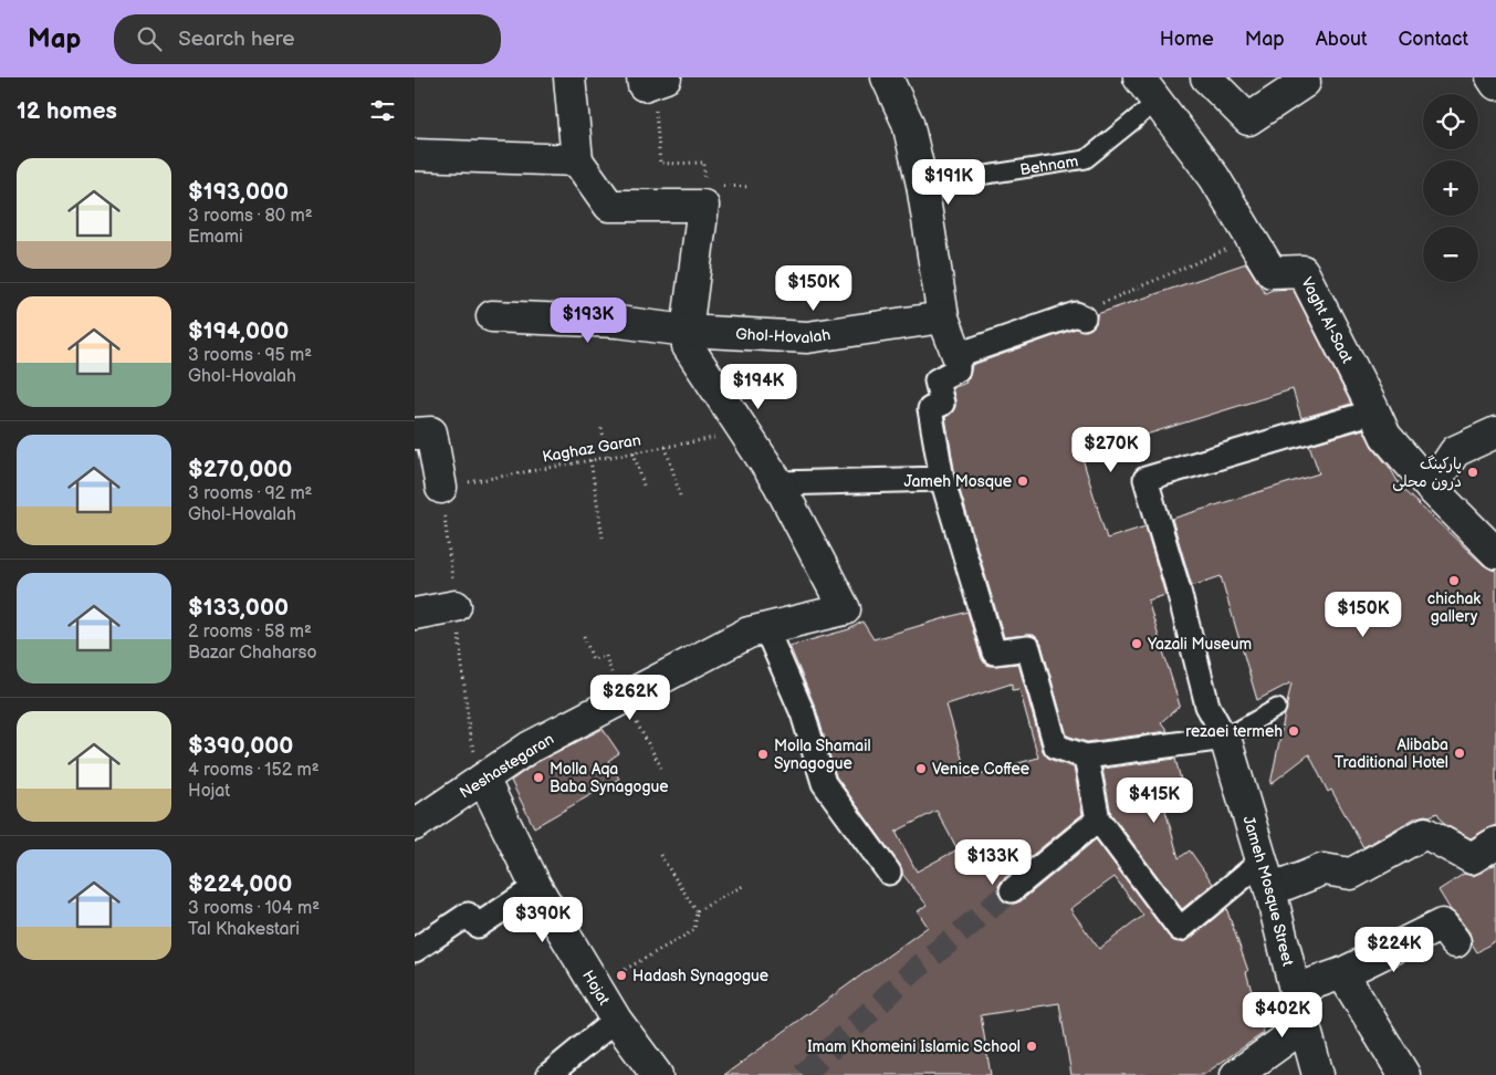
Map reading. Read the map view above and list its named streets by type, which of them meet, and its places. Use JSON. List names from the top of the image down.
{
  "streets": {
    "street": [
      "Vaght Al-Saat",
      "Ghol-Hovalah",
      "Neshastegaran",
      "Jameh Mosque Street",
      "Hojat"
    ],
    "lane": ["Behnam"],
    "path": ["Kaghaz Garan"]
  },
  "crossings": [
    ["Behnam", "Vaght Al-Saat"],
    ["Neshastegaran", "Hojat"]
  ],
  "places": [
    "پارکینگ درون محلی",
    "Jameh Mosque",
    "chichak gallery",
    "Yazali Museum",
    "rezaei termeh",
    "Alibaba Traditional Hotel",
    "Molla Shamail Synagogue",
    "Venice Coffee",
    "Molla Aqa Baba Synagogue",
    "Hadash Synagogue",
    "Imam Khomeini Islamic School"
  ],
  "page": {
    "header": "Map",
    "search": "Search here",
    "nav": [
      "Home",
      "Map",
      "About",
      "Contact"
    ],
    "heading": "12 homes",
    "map_buttons": ["+", "−"],
    "list": [
      {
        "name": "$193,000",
        "note": "3 rooms · 80 m² · Emami"
      },
      {
        "name": "$194,000",
        "note": "3 rooms · 95 m² · Ghol-Hovalah"
      },
      {
        "name": "$270,000",
        "note": "3 rooms · 92 m² · Ghol-Hovalah"
      },
      {
        "name": "$133,000",
        "note": "2 rooms · 58 m² · Bazar Chaharso"
      },
      {
        "name": "$390,000",
        "note": "4 rooms · 152 m² · Hojat"
      },
      {
        "name": "$224,000",
        "note": "3 rooms · 104 m² · Tal Khakestari"
      }
    ],
    "price": [
      "$191K",
      "$150K",
      "$193K",
      "$194K",
      "$270K",
      "$150K",
      "$262K",
      "$415K",
      "$133K",
      "$390K",
      "$224K",
      "$402K"
    ]
  }
}
